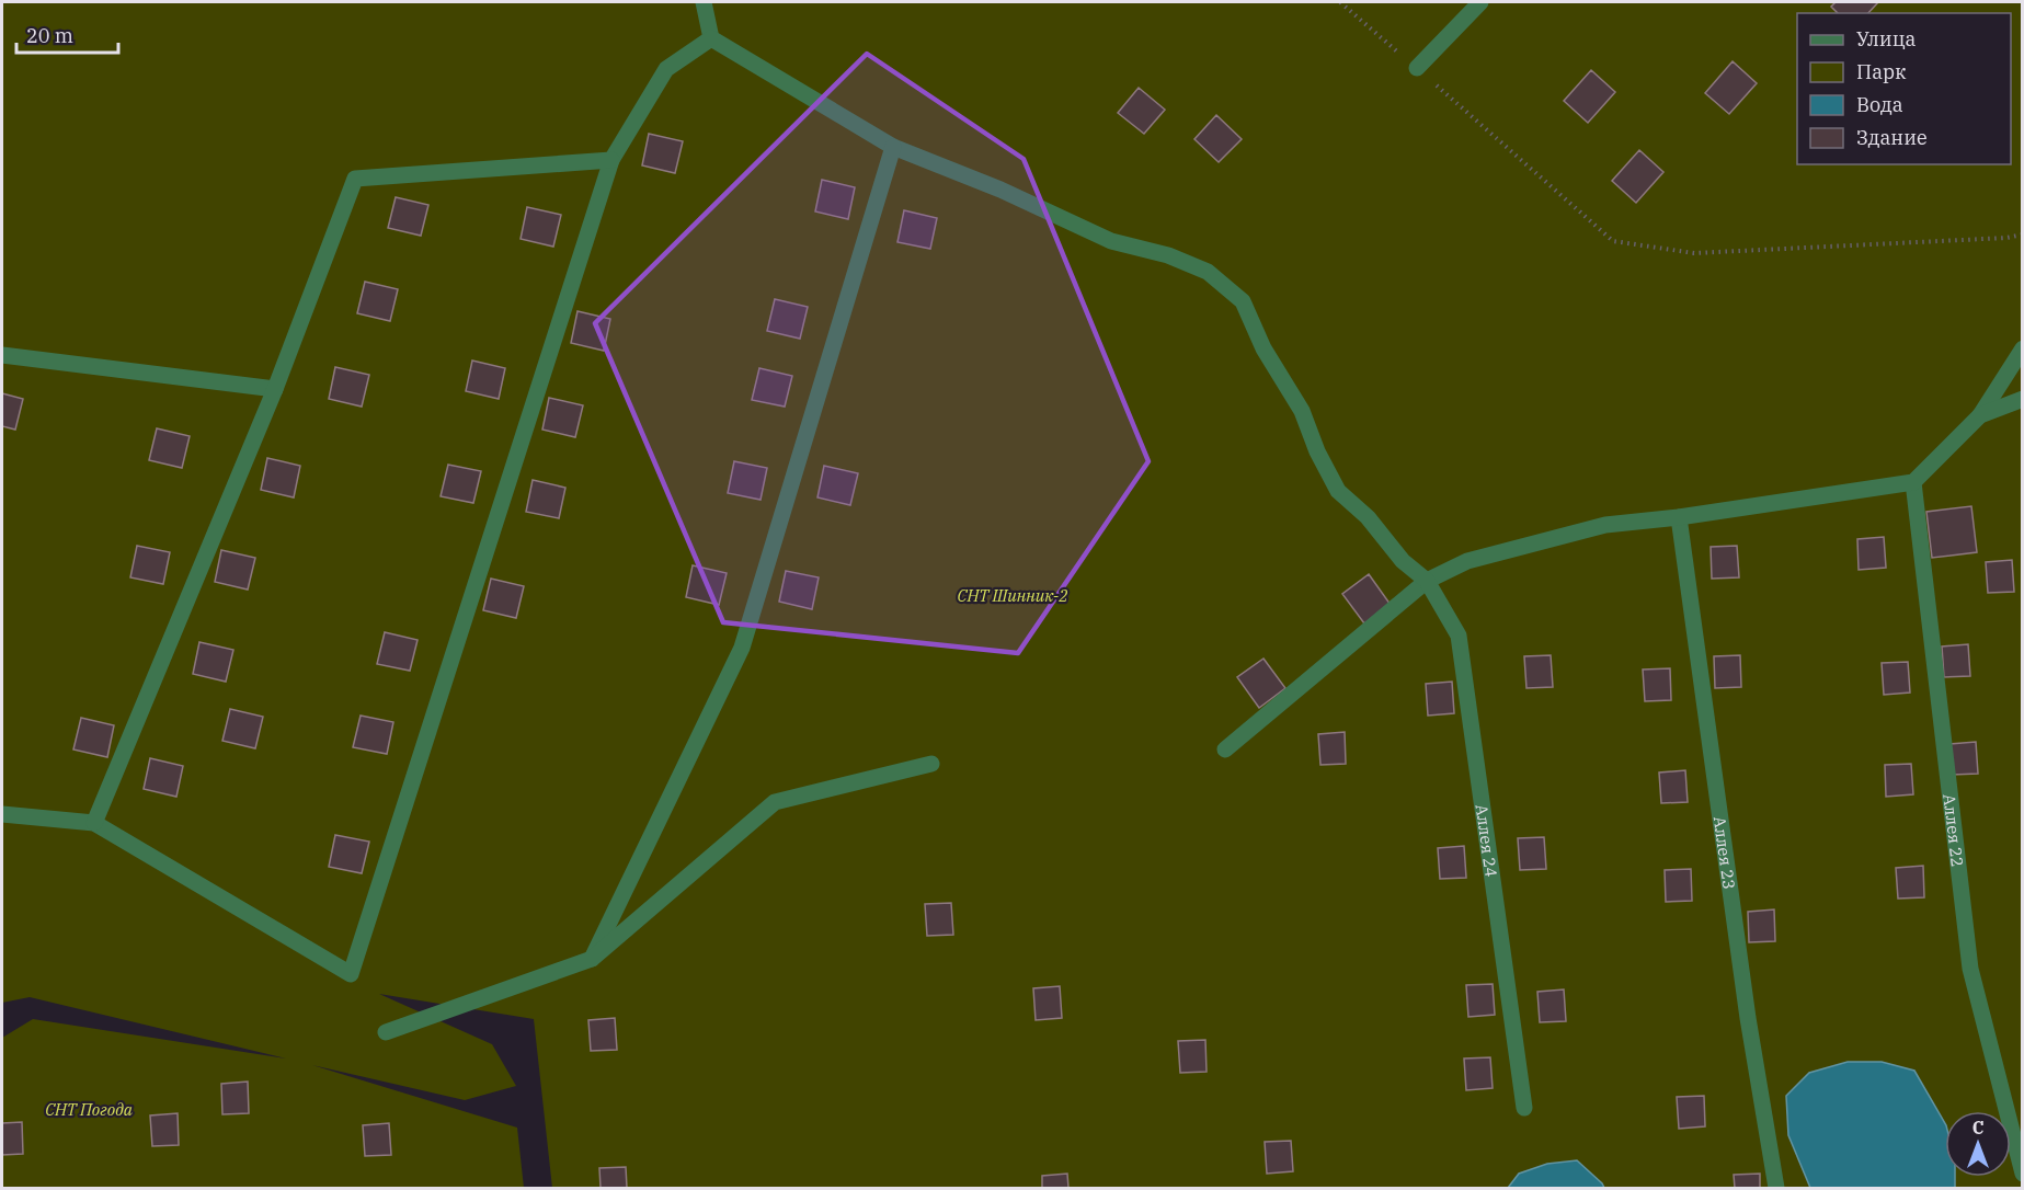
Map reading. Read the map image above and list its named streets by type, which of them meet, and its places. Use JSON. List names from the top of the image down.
{
  "streets": {
    "lane": ["Аллея 22", "Аллея 24", "Аллея 23"]
  },
  "parks": ["СНТ Шинник-2", "СНТ Погода"],
  "legend": [
    "Улица",
    "Парк",
    "Вода",
    "Здание"
  ],
  "scale_bar": "20 m",
  "north": "top"
}
